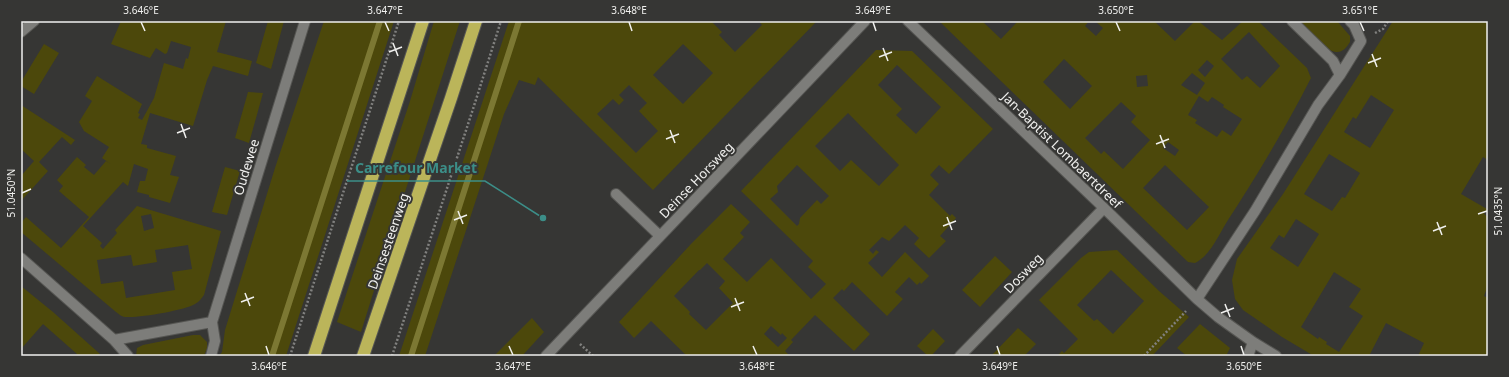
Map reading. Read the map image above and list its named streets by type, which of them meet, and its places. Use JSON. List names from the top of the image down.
{
  "streets": {
    "highway": ["Deinsesteenweg"],
    "street": [
      "Jan-Baptist Lombaertdreef",
      "Oudewee",
      "Deinse Horsweg",
      "Dosweg"
    ]
  },
  "crossings": [
    ["Jan-Baptist Lombaertdreef", "Dosweg"]
  ],
  "places": ["Carrefour Market"],
  "coordinates": [
    "3.646°E",
    "3.647°E",
    "3.648°E",
    "3.649°E",
    "3.650°E",
    "3.651°E",
    "51.0450°N",
    "51.0435°N"
  ]
}
